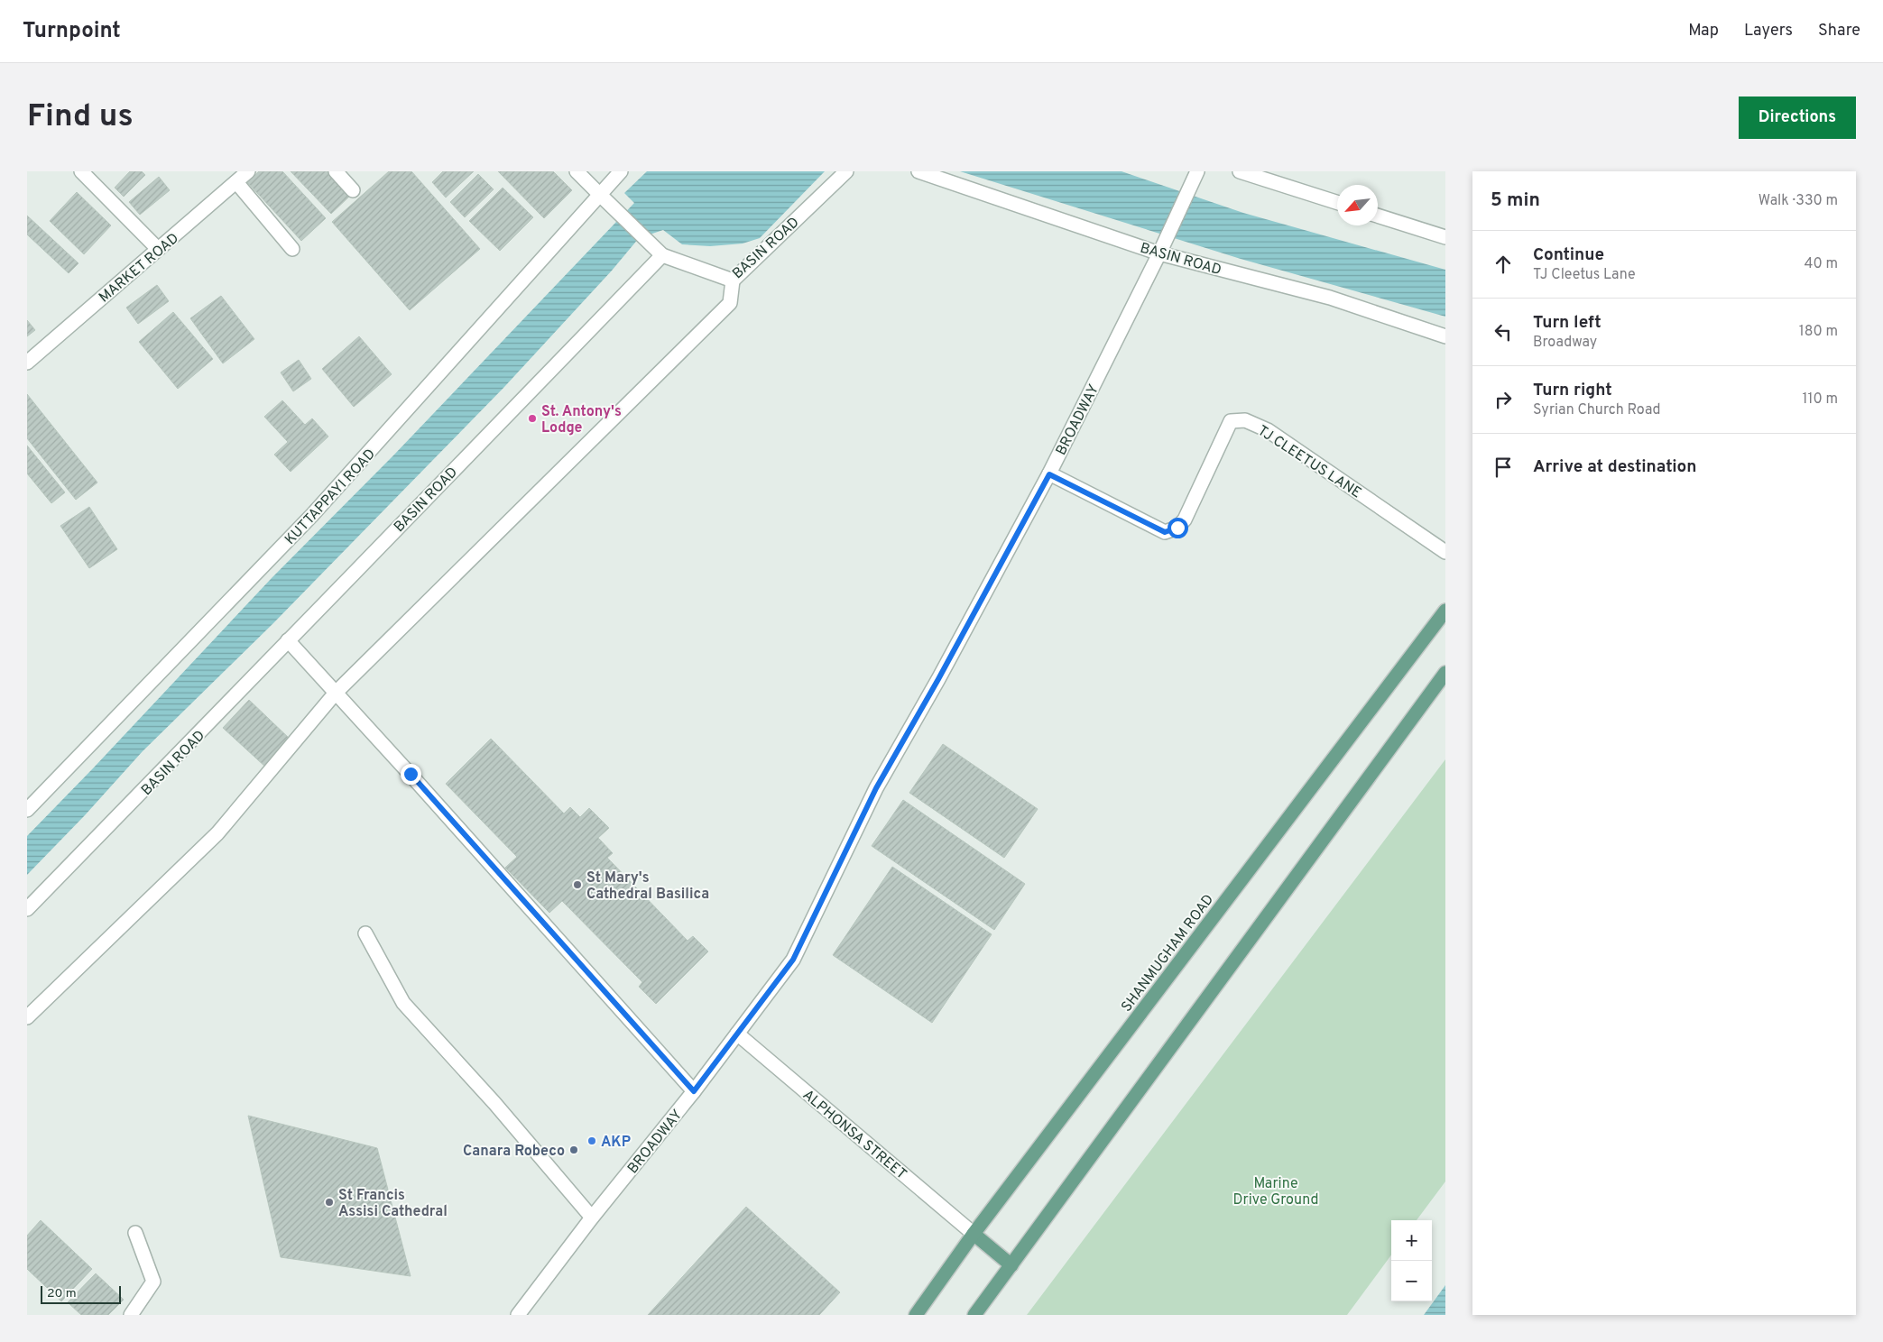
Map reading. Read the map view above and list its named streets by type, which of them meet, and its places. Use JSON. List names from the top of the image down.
{
  "streets": {
    "main road": ["SHANMUGHAM ROAD"],
    "street": [
      "BASIN ROAD",
      "MARKET ROAD",
      "BROADWAY",
      "TJ CLEETUS LANE",
      "KUTTAPPAYI ROAD",
      "ALPHONSA STREET"
    ]
  },
  "crossings": [
    ["BASIN ROAD", "BROADWAY"],
    ["BROADWAY", "TJ CLEETUS LANE"],
    ["BROADWAY", "ALPHONSA STREET"],
    ["SHANMUGHAM ROAD", "ALPHONSA STREET"]
  ],
  "parks": ["Marine Drive Ground"],
  "places": [
    "St. Antony's Lodge",
    "St Mary's Cathedral Basilica",
    "AKP",
    "Canara Robeco",
    "St Francis Assisi Cathedral"
  ],
  "scale_bar": "20 m",
  "north": "bottom left",
  "page": {
    "header": "Turnpoint",
    "nav": ["Map", "Layers", "Share"],
    "buttons": "Directions",
    "title": "Find us",
    "heading": ["5 min", "Walk · 330 m"],
    "list": [
      ["Continue", "TJ Cleetus Lane", "40 m"],
      ["Turn left", "Broadway", "180 m"],
      ["Turn right", "Syrian Church Road", "110 m"],
      "Arrive at destination"
    ],
    "map_buttons": ["+", "−"],
    "scale": "20 m"
  }
}
